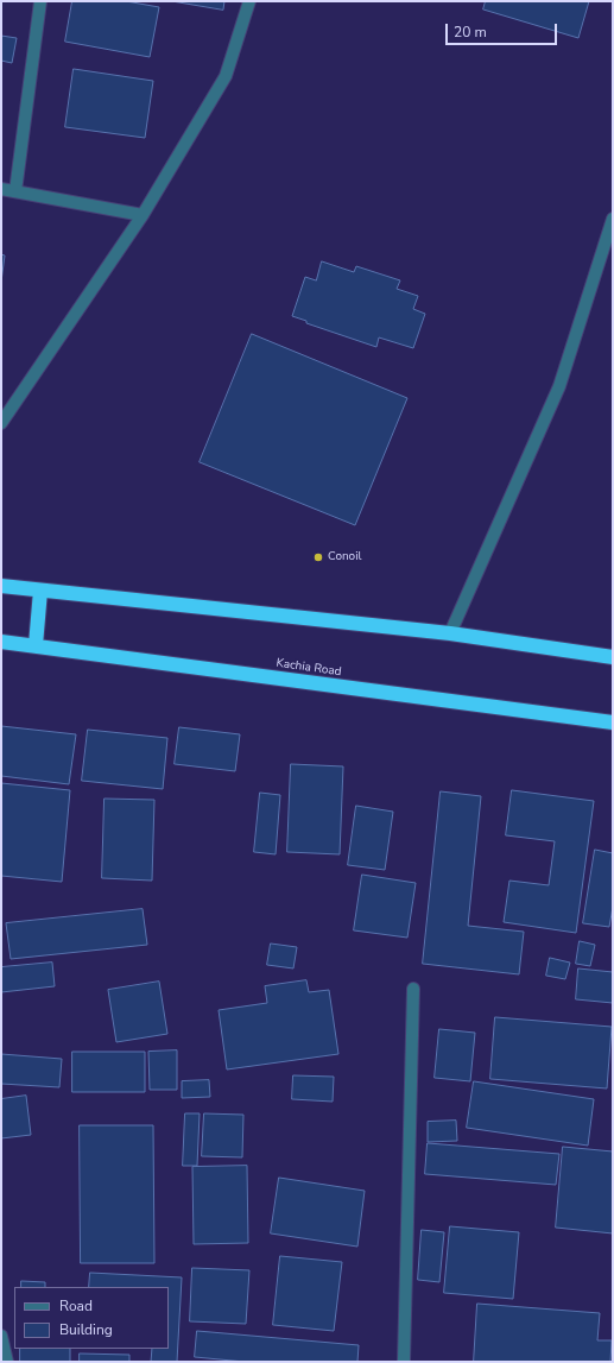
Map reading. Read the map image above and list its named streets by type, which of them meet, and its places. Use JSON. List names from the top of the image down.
{
  "streets": {
    "highway": ["Kachia Road"]
  },
  "places": ["Conoil"],
  "legend": ["Road", "Building"],
  "scale_bar": "20 m"
}
